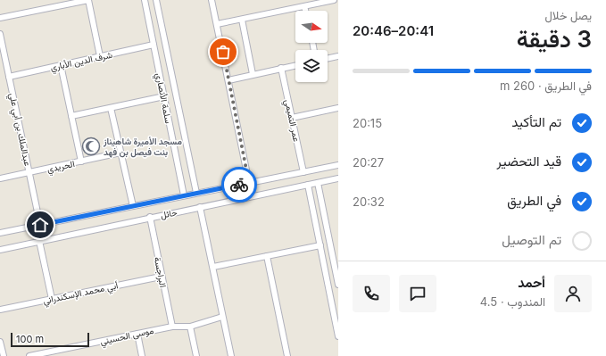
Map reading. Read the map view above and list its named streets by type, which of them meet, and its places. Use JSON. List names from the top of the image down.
{
  "streets": {
    "street": [
      "شرف الدين الأباري",
      "سلمة الأنصاري",
      "عمر التميمي",
      "عبدالملك بن أبي علي",
      "الحريدي",
      "حائل",
      "البراجسة",
      "أبي محمد الإسكندراني",
      "موسى الحسيني"
    ]
  },
  "crossings": [
    ["شرف الدين الأباري", "سلمة الأنصاري"],
    ["شرف الدين الأباري", "عبدالملك بن أبي علي"],
    ["سلمة الأنصاري", "حائل"],
    ["عمر التميمي", "حائل"],
    ["عبدالملك بن أبي علي", "الحريدي"],
    ["عبدالملك بن أبي علي", "حائل"],
    ["حائل", "البراجسة"],
    ["البراجسة", "أبي محمد الإسكندراني"],
    ["البراجسة", "موسى الحسيني"]
  ],
  "places": {
    "mosque": ["مسجد الأميرة شاهيناز بنت فيصل بن فهد"]
  },
  "scale_bar": "100 m",
  "north": "right",
  "page": {
    "heading": ["3 دقيقة", "يصل خلال", "20:41–20:46"],
    "panel": ["أحمد", "المندوب · 4.5"],
    "bar": "في الطريق · 260 m",
    "list": [
      ["تم التأكيد", "20:15"],
      ["قيد التحضير", "20:27"],
      ["في الطريق", "20:32"],
      "تم التوصيل"
    ],
    "scale": "100 m"
  }
}
